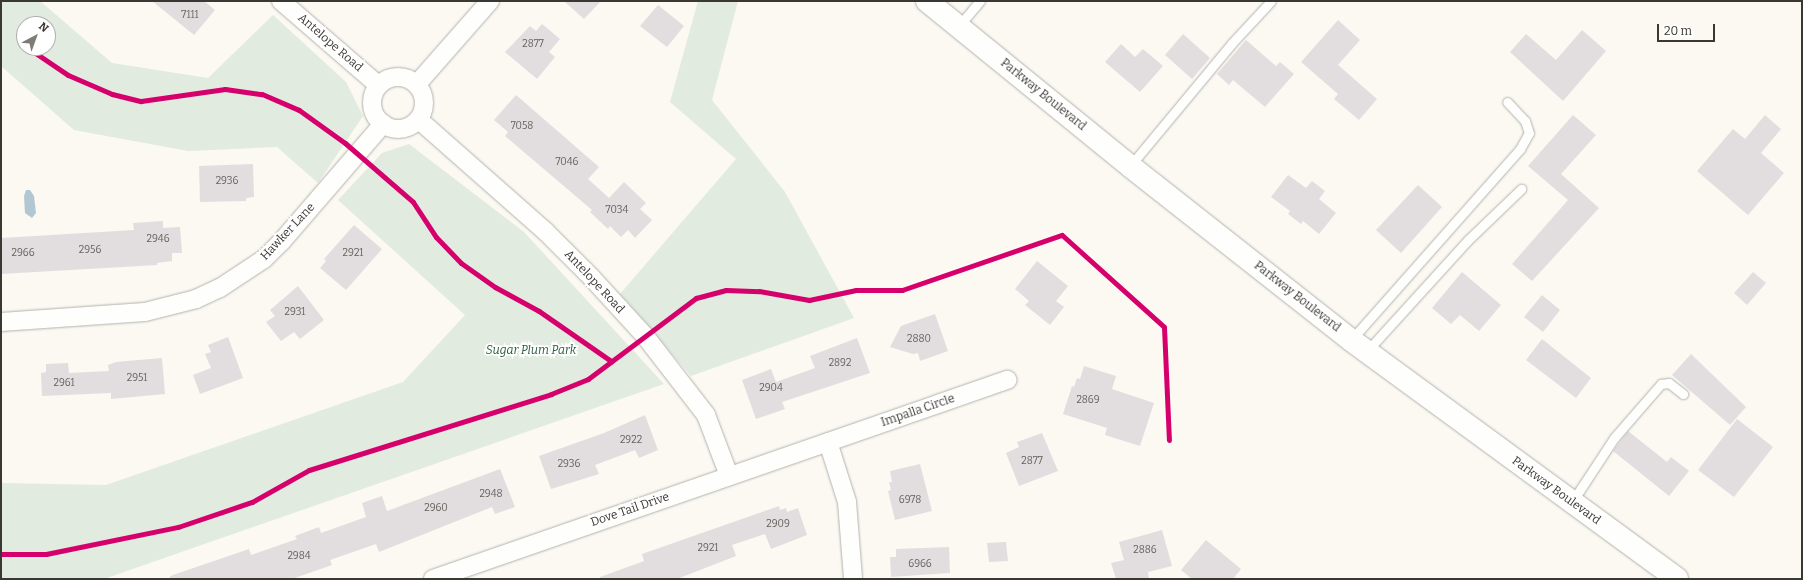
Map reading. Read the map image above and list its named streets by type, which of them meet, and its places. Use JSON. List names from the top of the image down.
{
  "streets": {
    "street": [
      "Antelope Road",
      "Parkway Boulevard",
      "Hawker Lane",
      "Impalla Circle",
      "Dove Tail Drive"
    ]
  },
  "crossings": [
    ["Antelope Road", "Hawker Lane"],
    ["Antelope Road", "Dove Tail Drive"],
    ["Impalla Circle", "Dove Tail Drive"]
  ],
  "parks": ["Sugar Plum Park"],
  "house_numbers": [
    "7111",
    "2877",
    "7058",
    "7046",
    "2936",
    "7034",
    "2946",
    "2956",
    "2966",
    "2921",
    "2931",
    "2880",
    "2892",
    "2951",
    "2961",
    "2904",
    "2869",
    "2922",
    "2877",
    "2936",
    "2948",
    "6978",
    "2960",
    "2909",
    "2921",
    "2886",
    "2984",
    "6966"
  ],
  "scale_bar": "20 m",
  "north": "top right"
}
